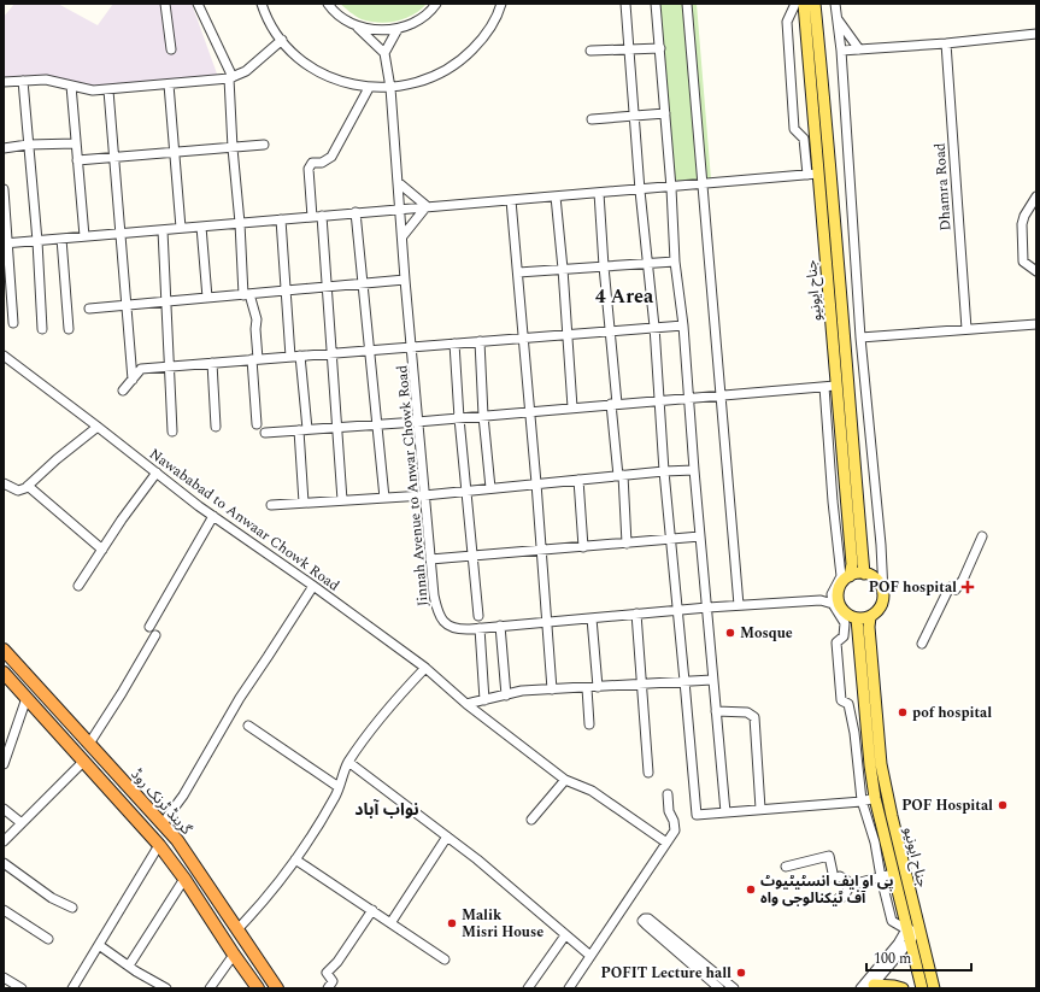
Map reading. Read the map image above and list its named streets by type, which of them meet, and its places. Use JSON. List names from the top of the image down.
{
  "streets": {
    "highway": ["گرینڈ ٹرنک روڈ"],
    "main road": ["جناح ایونیو"],
    "street": ["Dhamra Road", "Jinnah Avenue to Anwar Chowk Road", "Nawababad to Anwaar Chowk Road"]
  },
  "districts": ["4 Area", "نواب آباد"],
  "places": {
    "health": ["POF hospital"],
    "other": [
      "Mosque",
      "pof hospital",
      "POF Hospital",
      "پی او ایف انسٹیٹیوٹ آف ٹیکنالوجی واہ",
      "Malik Misri House",
      "POFIT Lecture hall"
    ]
  },
  "scale_bar": "100 m"
}
